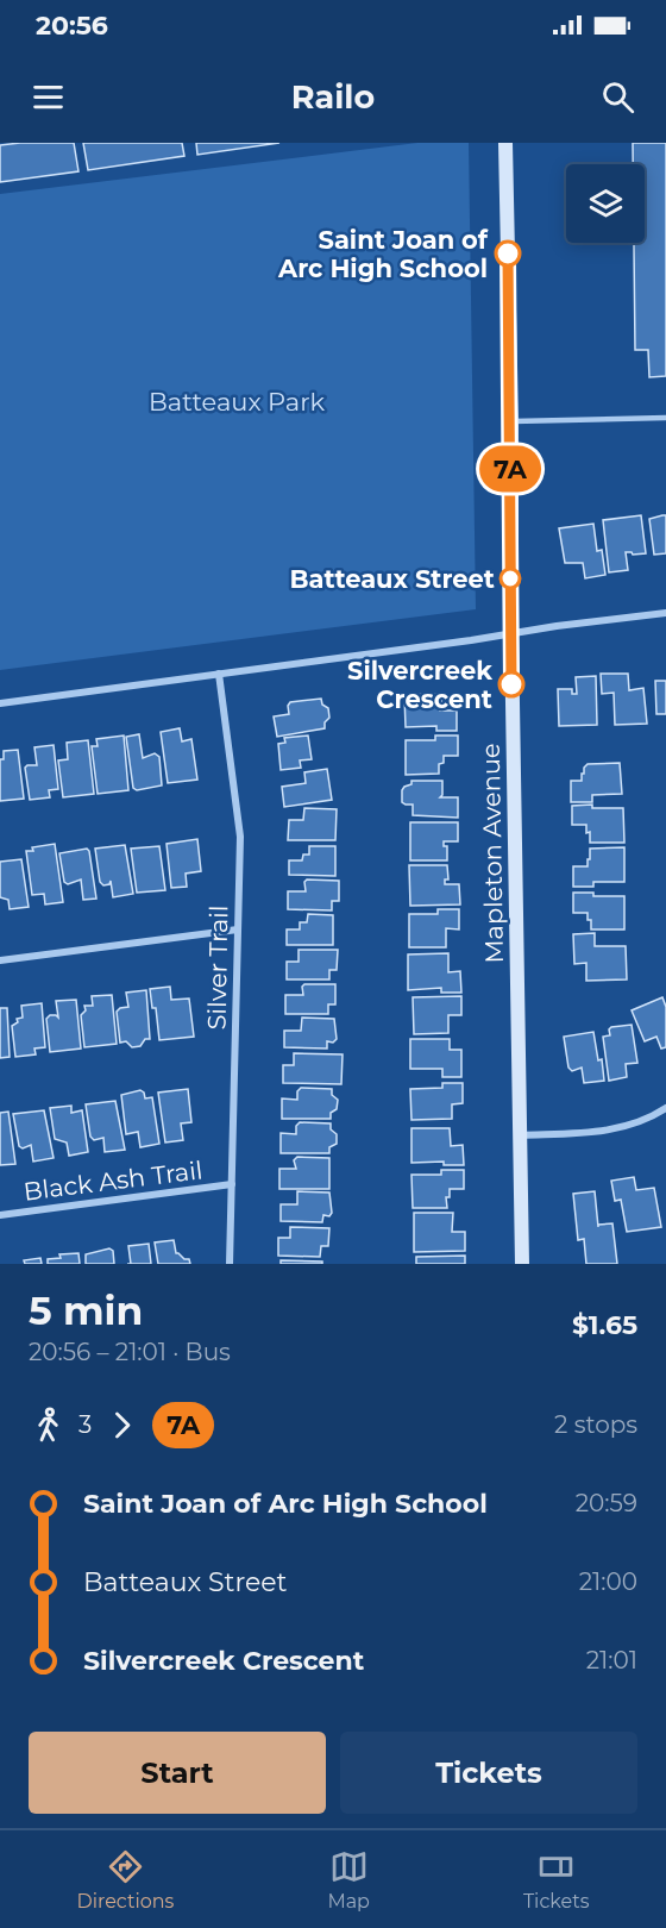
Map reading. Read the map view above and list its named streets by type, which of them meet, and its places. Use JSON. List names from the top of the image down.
{
  "streets": {
    "street": ["Mapleton Avenue", "Silver Trail", "Black Ash Trail"]
  },
  "crossings": [
    ["Silver Trail", "Black Ash Trail"]
  ],
  "parks": ["Batteaux Park"],
  "places": ["Saint Joan of Arc High School", "Batteaux Street", "Silvercreek Crescent"],
  "lines": ["bus line 7A"],
  "page": {
    "status": "20:56",
    "header": "Railo",
    "on_map": "7A",
    "heading": ["5 min", "20:56 – 21:01 · Bus", "$1.65"],
    "legs": ["3", "7A", "2 stops"],
    "list": [
      {
        "name": "Saint Joan of Arc High School",
        "value": "20:59"
      },
      {
        "name": "Batteaux Street",
        "value": "21:00"
      },
      {
        "name": "Silvercreek Crescent",
        "value": "21:01"
      }
    ],
    "buttons": ["Start", "Tickets"],
    "tabs": ["Directions", "Map", "Tickets"]
  }
}
